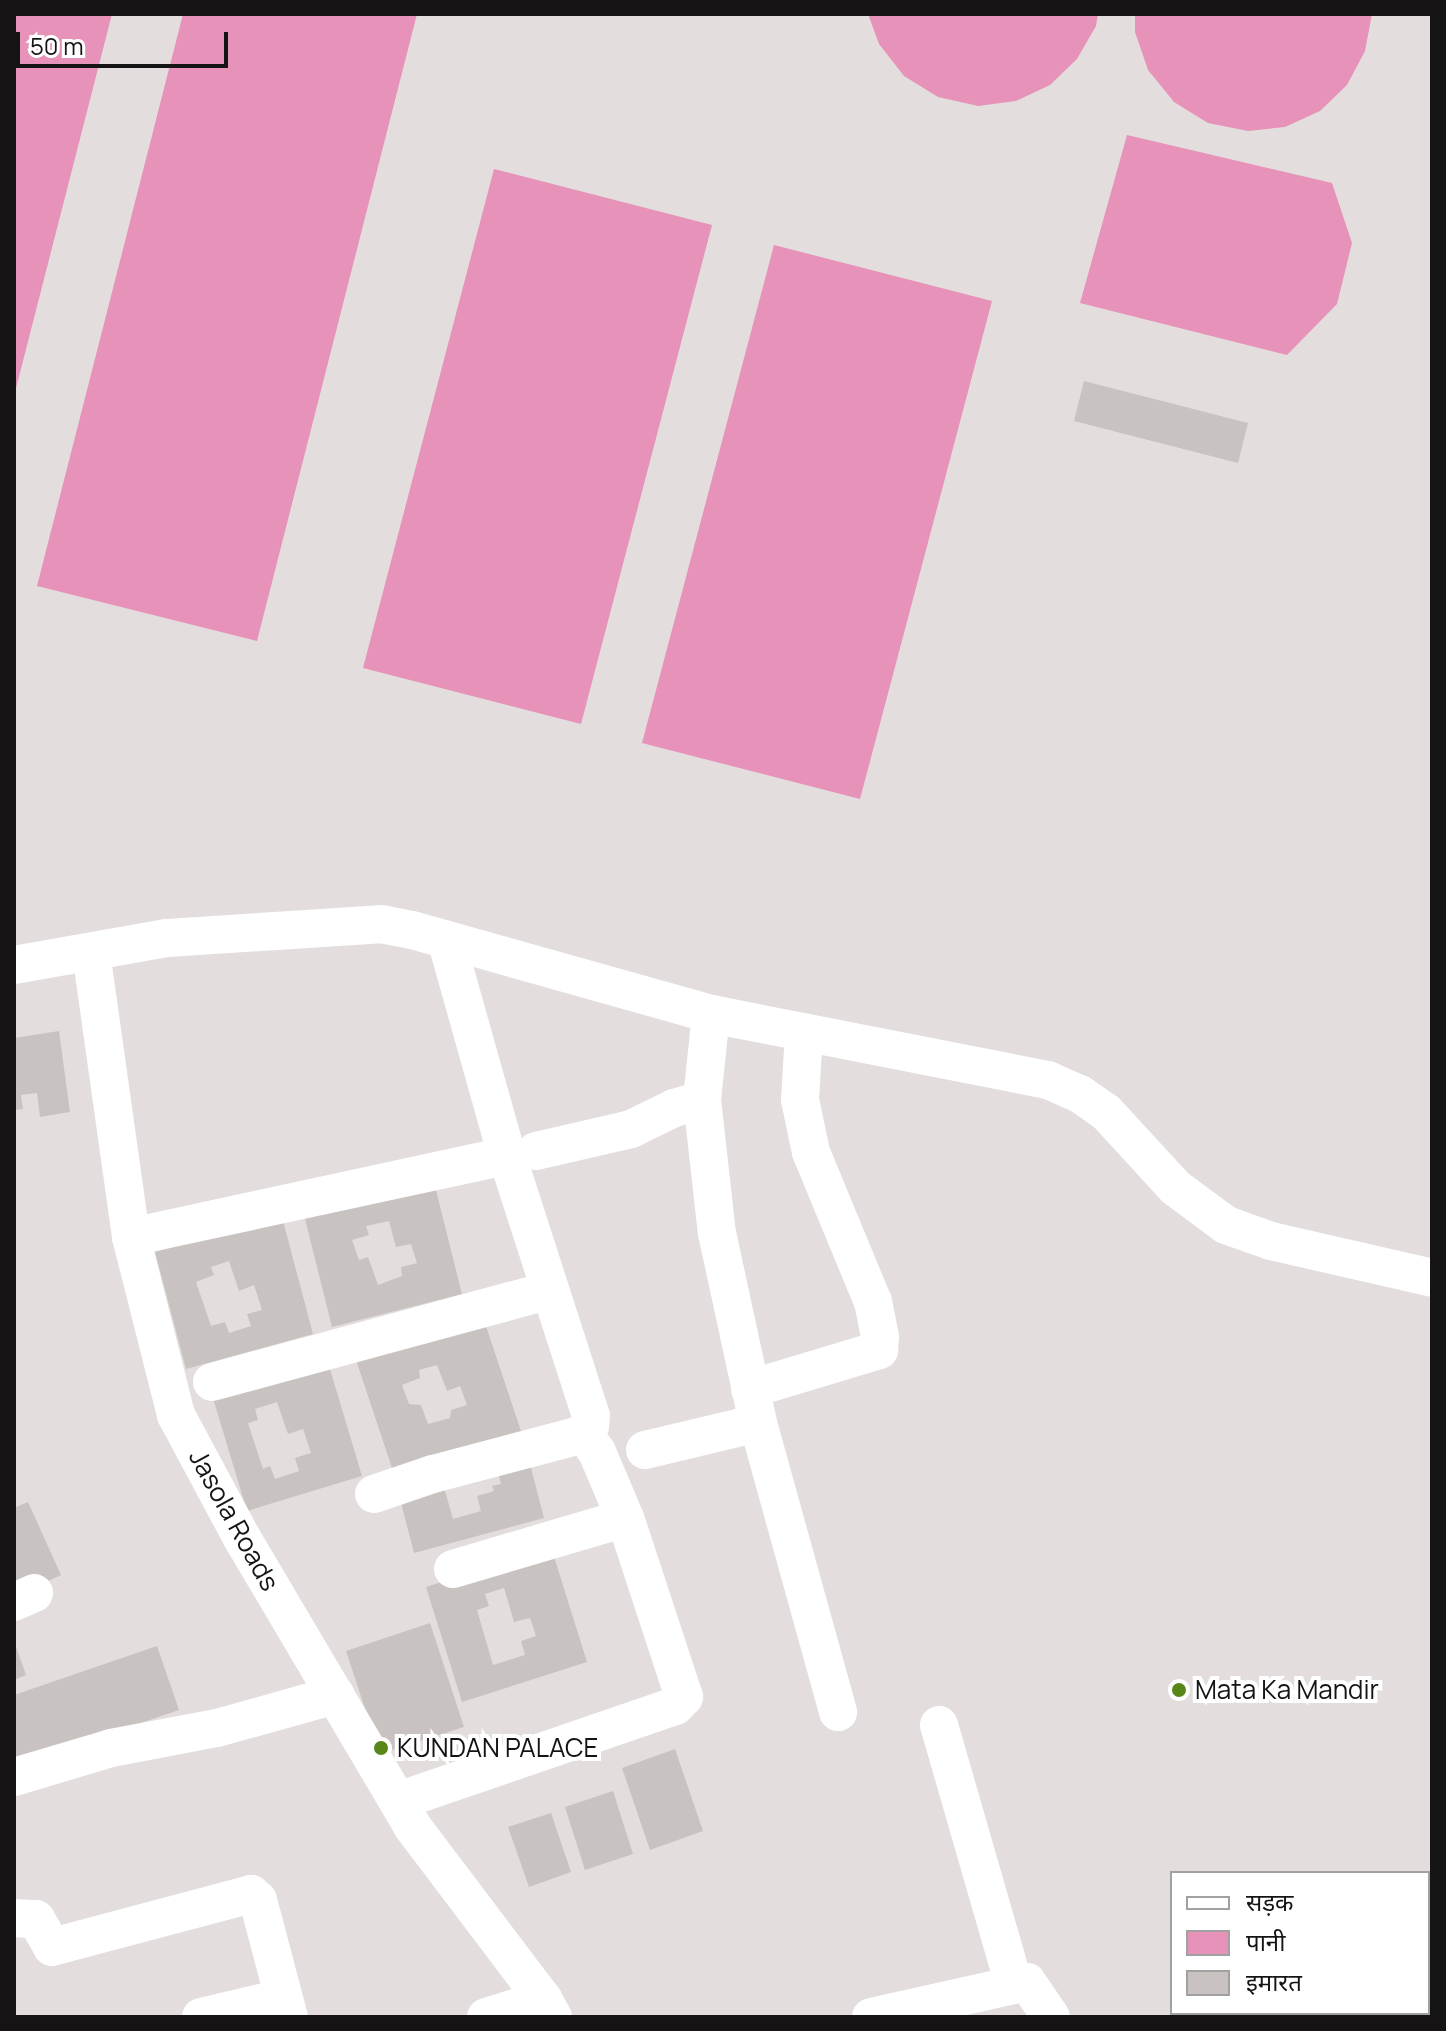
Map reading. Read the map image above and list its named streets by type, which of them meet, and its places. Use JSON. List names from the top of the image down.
{
  "streets": {
    "street": ["Jasola Roads"]
  },
  "places": ["Mata Ka Mandir", "KUNDAN PALACE"],
  "legend": ["सड़क", "पानी", "इमारत"],
  "scale_bar": "50 m"
}
